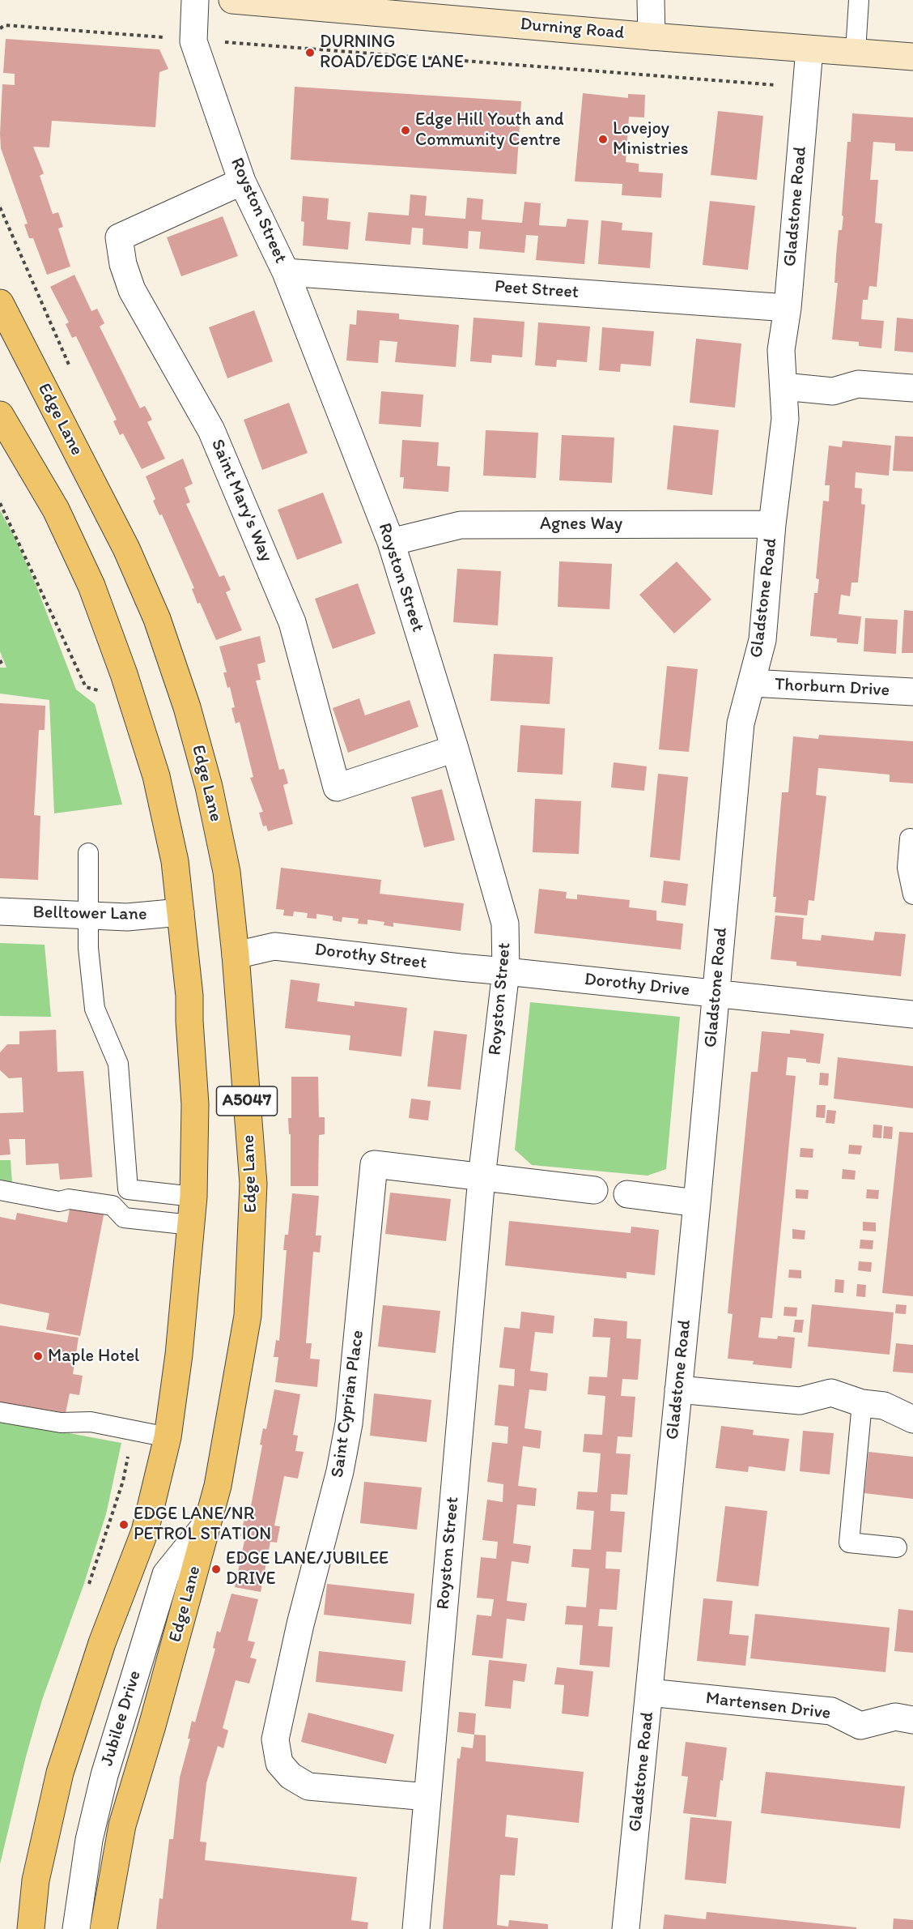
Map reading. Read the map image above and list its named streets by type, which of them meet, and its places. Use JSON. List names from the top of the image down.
{
  "streets": {
    "highway": ["Edge Lane", "A5047"],
    "main road": ["Durning Road"],
    "street": [
      "Gladstone Road",
      "Royston Street",
      "Peet Street",
      "Saint Mary's Way",
      "Agnes Way",
      "Thorburn Drive",
      "Belltower Lane",
      "Dorothy Street",
      "Dorothy Drive",
      "Saint Cyprian Place",
      "Martensen Drive",
      "Jubilee Drive"
    ]
  },
  "crossings": [
    ["Durning Road", "Gladstone Road"],
    ["Gladstone Road", "Peet Street"],
    ["Gladstone Road", "Agnes Way"],
    ["Gladstone Road", "Thorburn Drive"],
    ["Gladstone Road", "Dorothy Drive"],
    ["Gladstone Road", "Martensen Drive"],
    ["Royston Street", "Peet Street"],
    ["Royston Street", "Saint Mary's Way"],
    ["Royston Street", "Agnes Way"],
    ["Royston Street", "Dorothy Street"],
    ["Royston Street", "Dorothy Drive"],
    ["Royston Street", "Saint Cyprian Place"],
    ["Edge Lane", "Dorothy Street"],
    ["Edge Lane", "Jubilee Drive"],
    ["Belltower Lane", "A5047"],
    ["Dorothy Street", "Dorothy Drive"]
  ],
  "places": [
    "DURNING ROAD/EDGE LANE",
    "Edge Hill Youth and Community Centre",
    "Lovejoy Ministries",
    "Maple Hotel",
    "EDGE LANE/NR PETROL STATION",
    "EDGE LANE/JUBILEE DRIVE"
  ]
}
